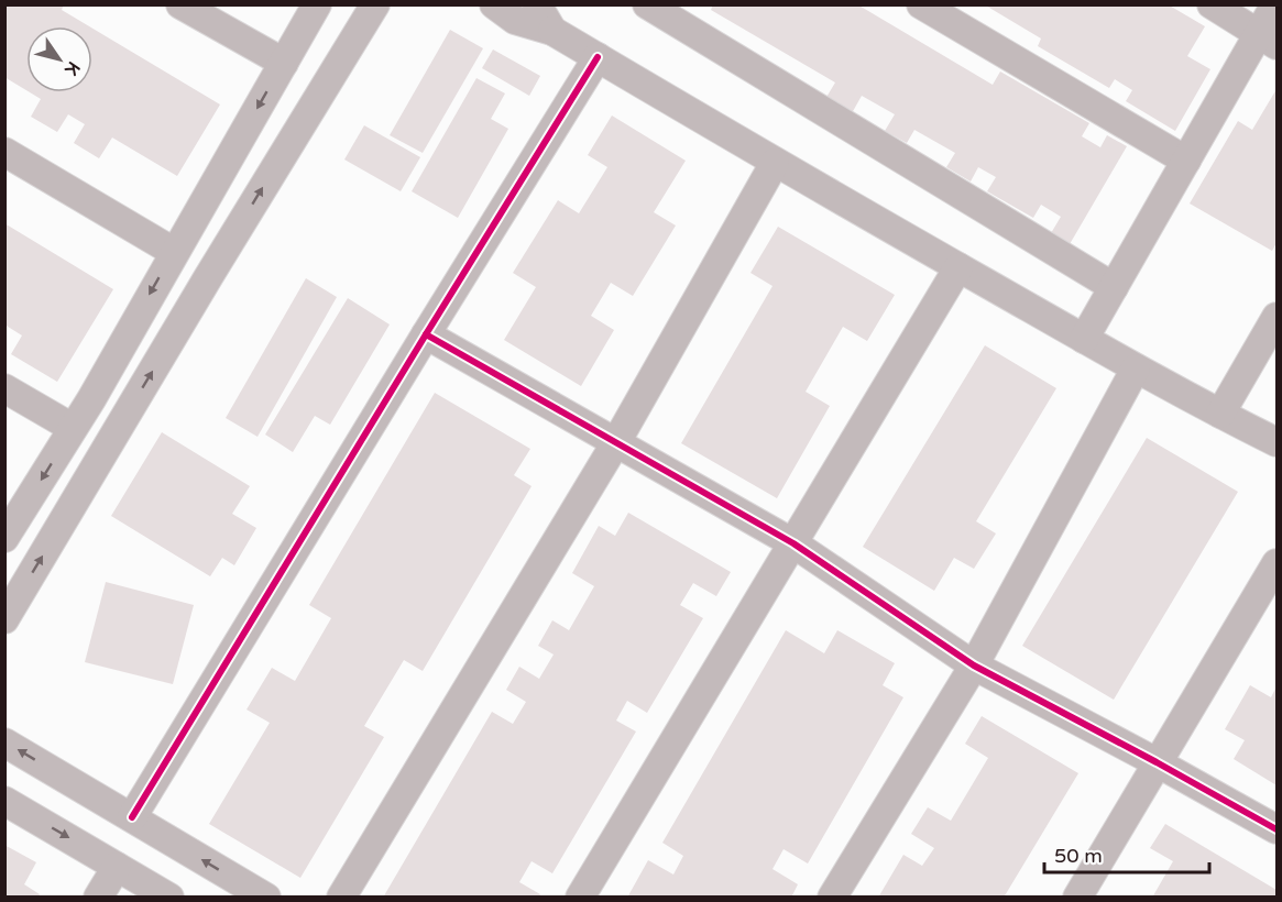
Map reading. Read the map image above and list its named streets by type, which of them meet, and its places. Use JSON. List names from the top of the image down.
{
  "scale_bar": "50 m",
  "north": "bottom right"
}
